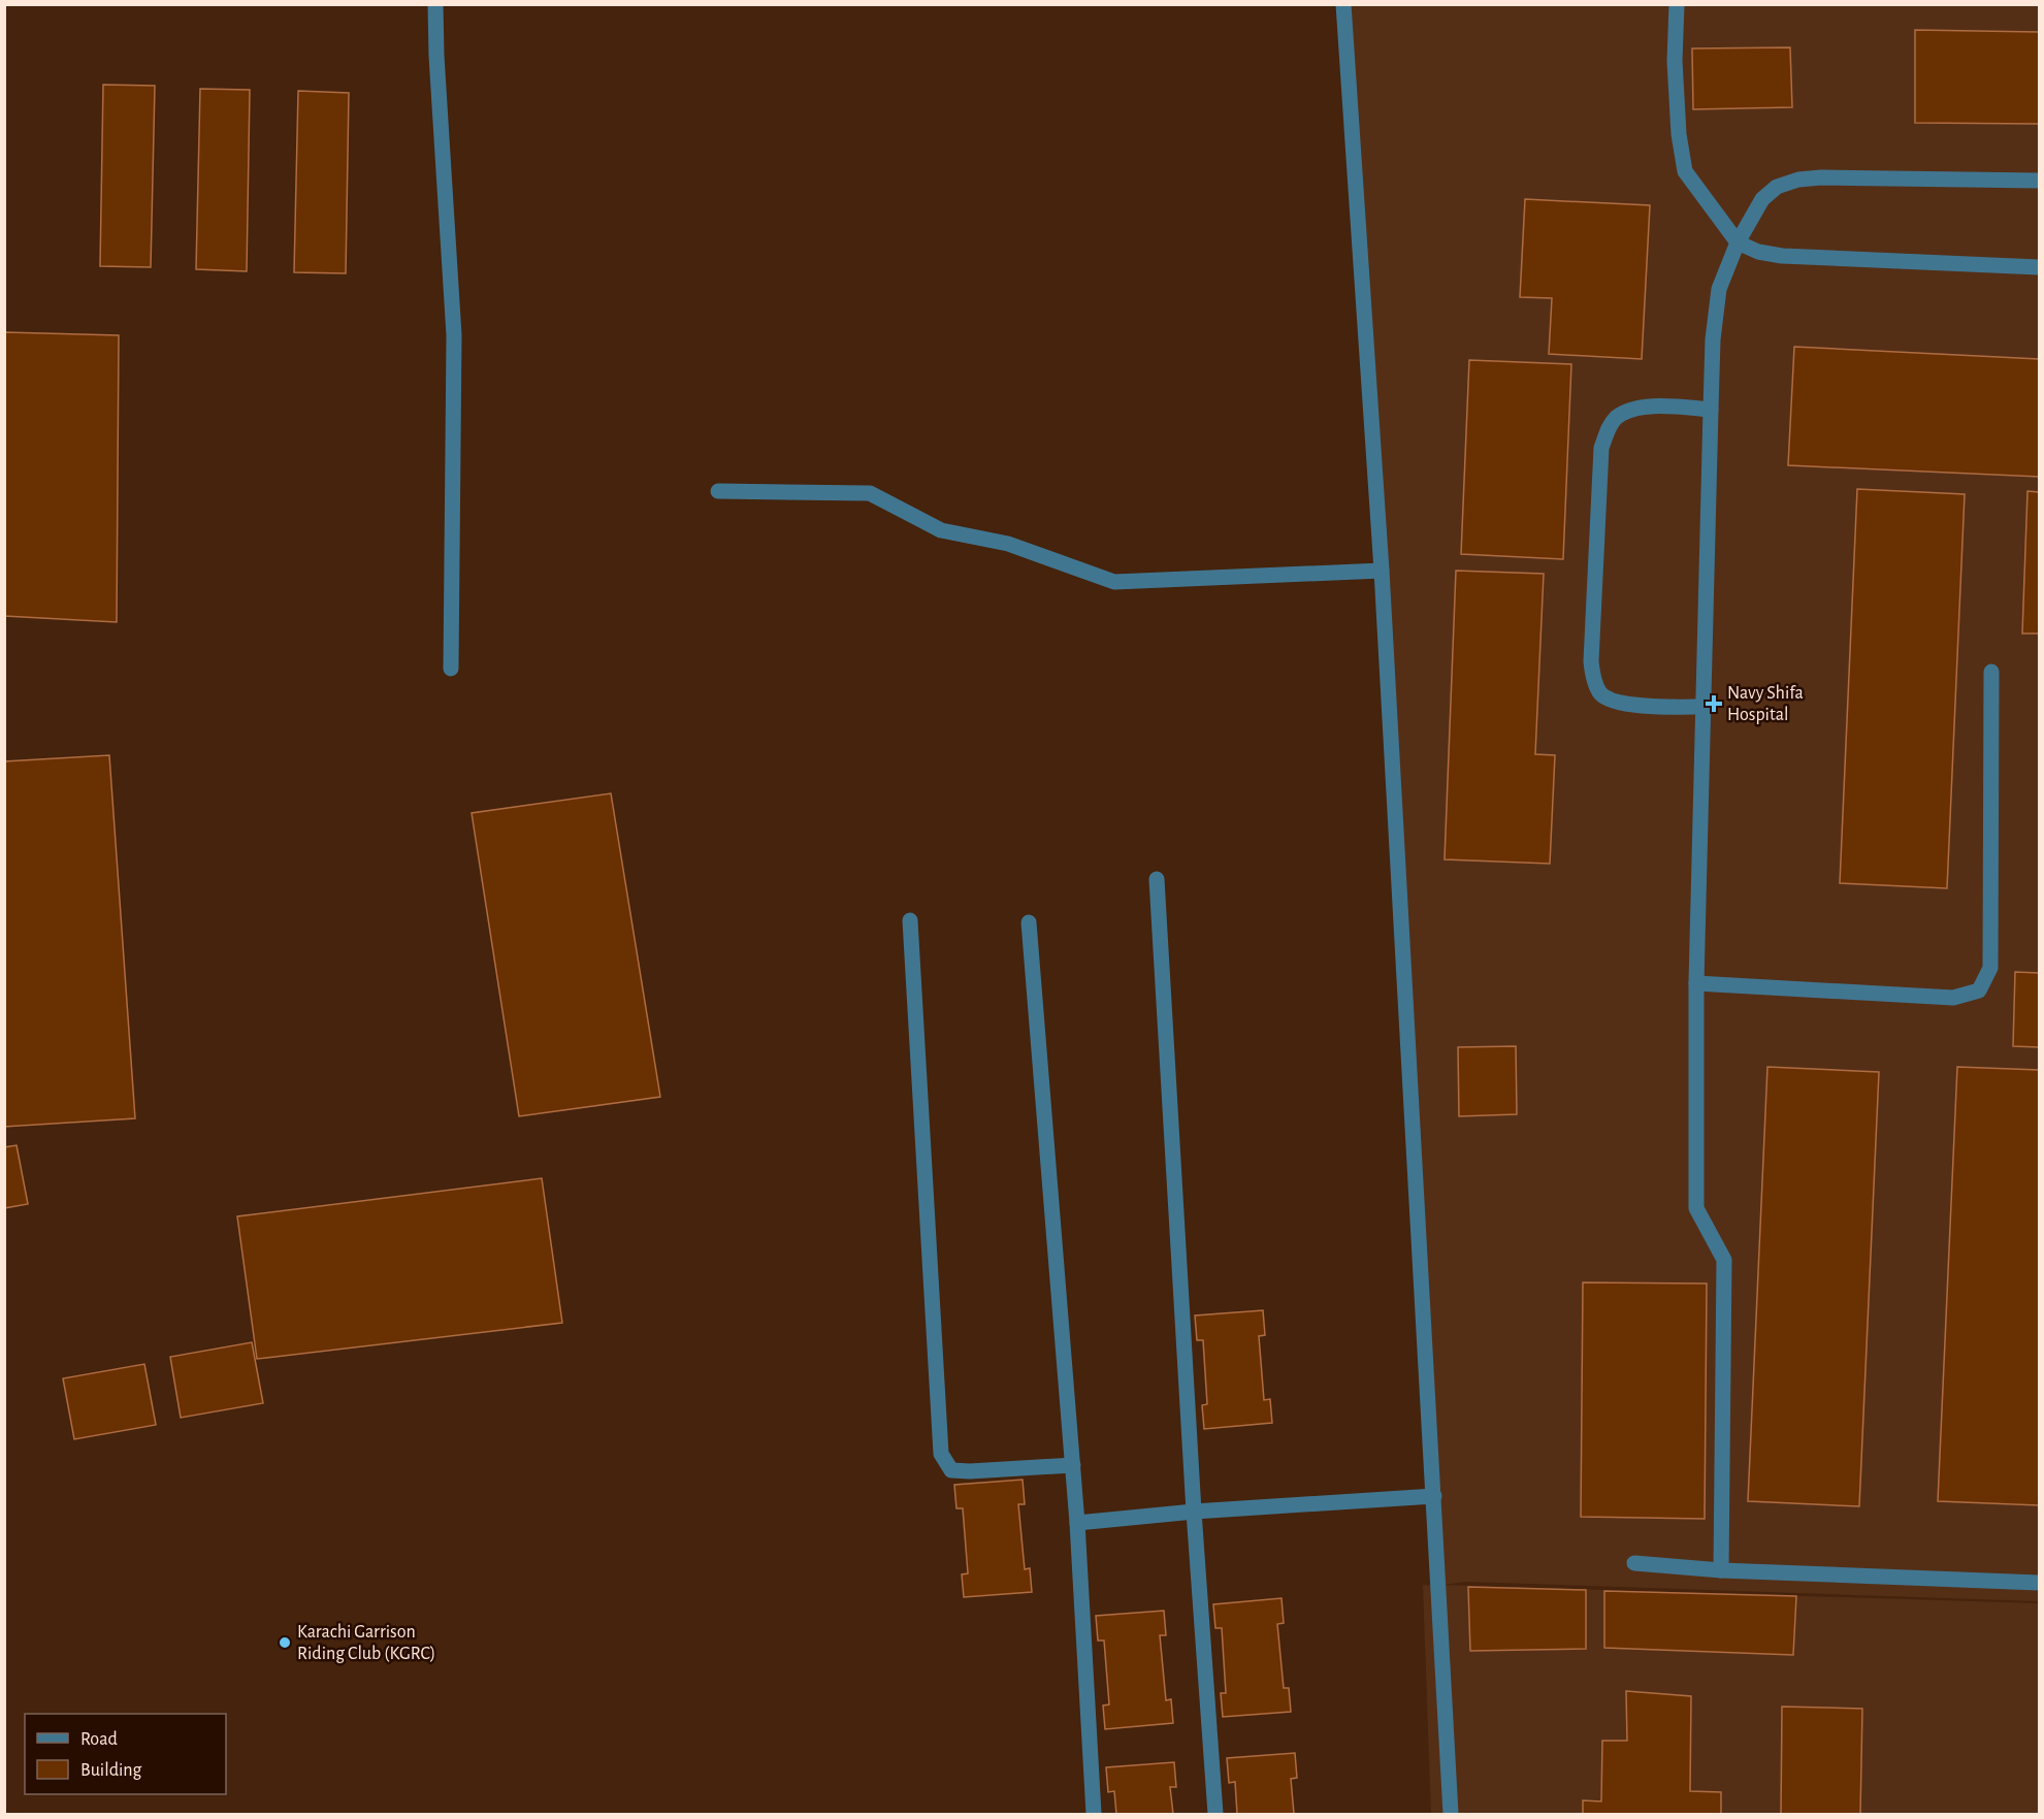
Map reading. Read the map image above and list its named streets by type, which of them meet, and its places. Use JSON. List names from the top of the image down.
{
  "places": {
    "health": ["Navy Shifa Hospital"],
    "other": ["Karachi Garrison Riding Club (KGRC)"]
  },
  "legend": ["Road", "Building"]
}
